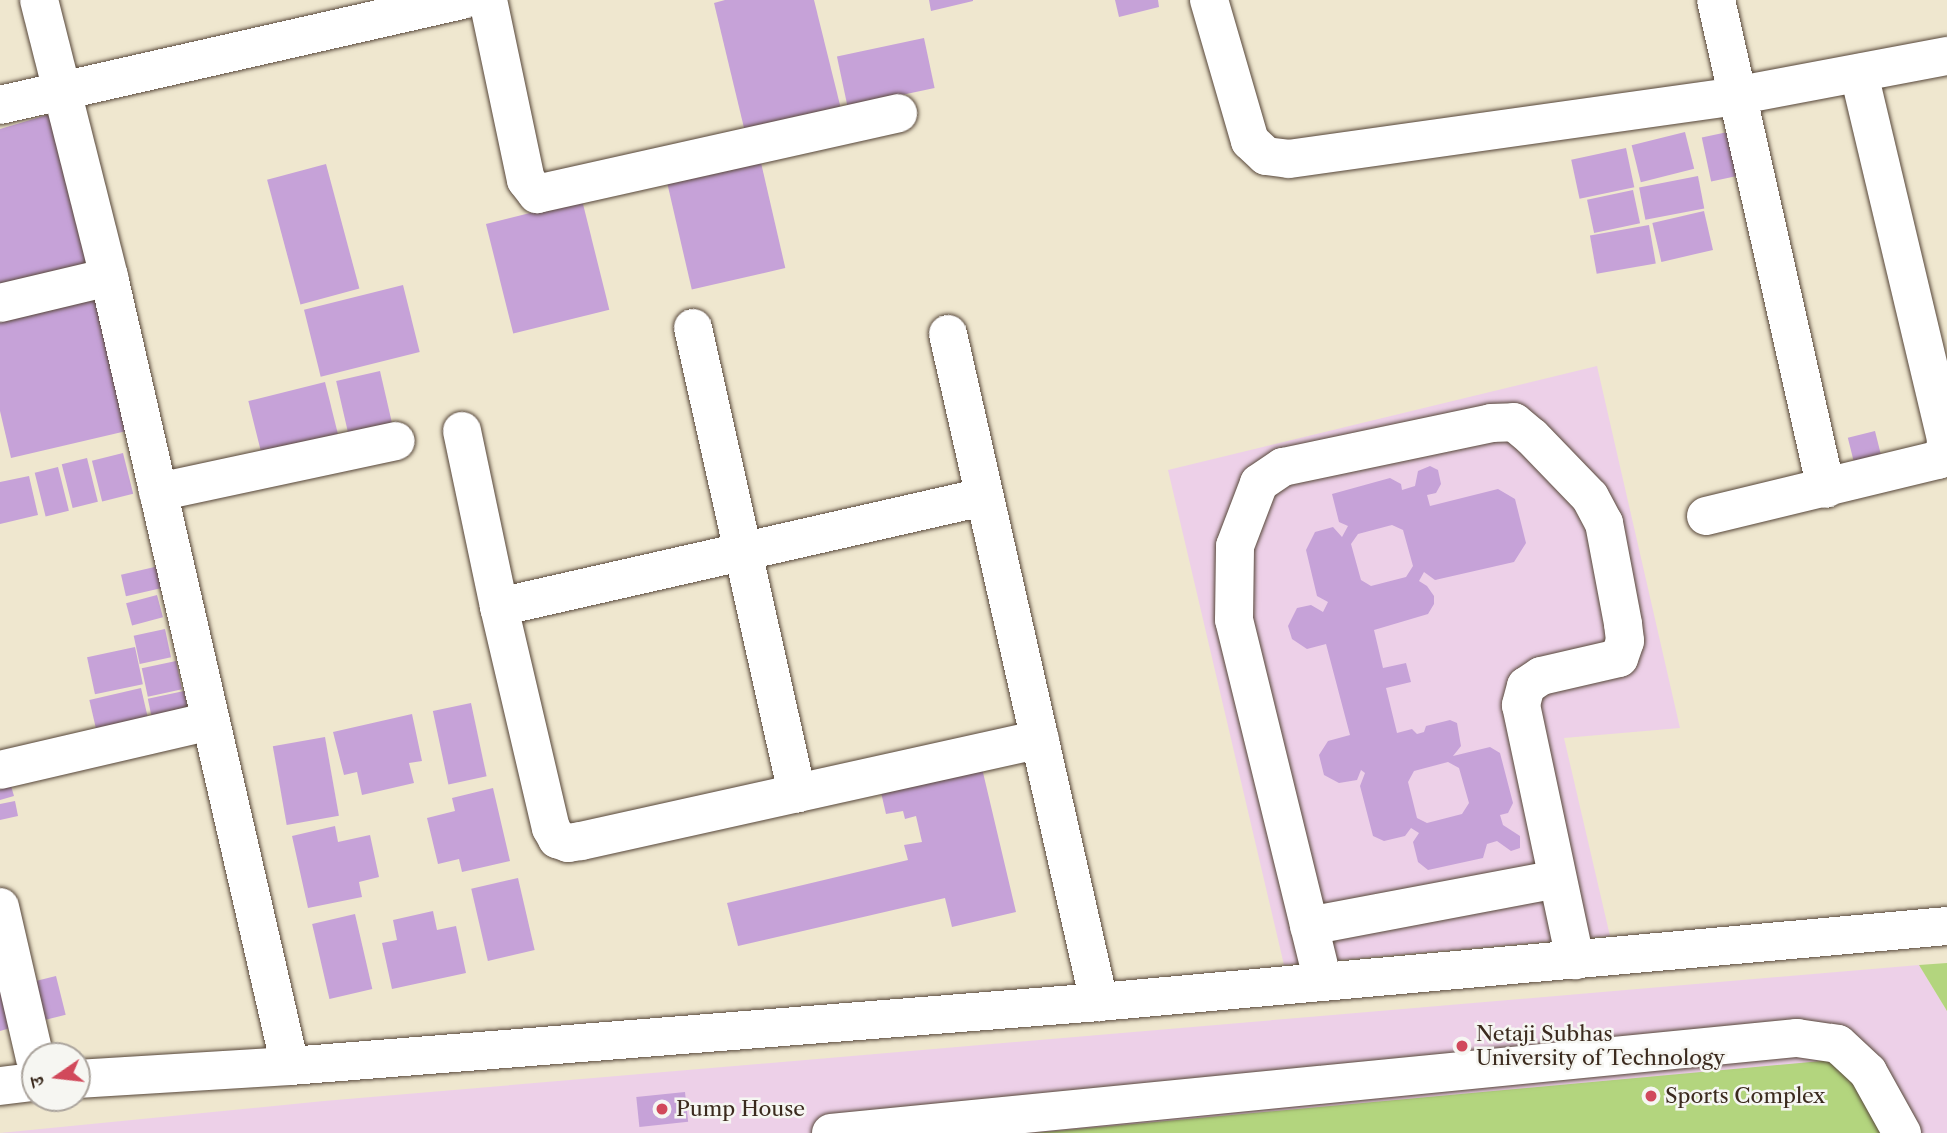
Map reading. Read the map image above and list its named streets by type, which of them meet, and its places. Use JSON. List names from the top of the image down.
{
  "places": ["Netaji Subhas University of Technology", "Sports Complex", "Pump House"],
  "north": "left"
}
